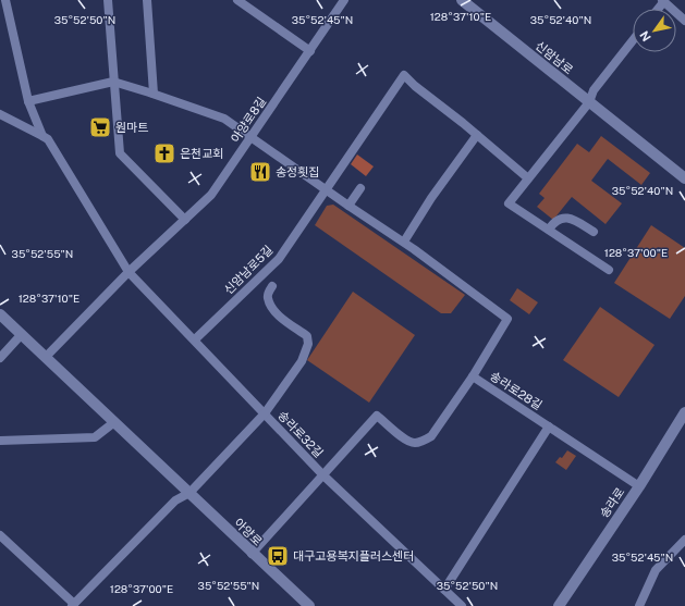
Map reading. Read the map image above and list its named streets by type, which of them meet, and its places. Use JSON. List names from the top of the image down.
{
  "streets": {
    "main road": ["신암남로", "송라로", "아양로"],
    "street": [
      "아양로8길",
      "신암남로5길",
      "송라로28길",
      "송라로32길"
    ]
  },
  "crossings": [
    ["아양로8길", "송라로32길"],
    ["아양로8길", "아양로"],
    ["신암남로5길", "송라로32길"],
    ["송라로28길", "송라로32길"],
    ["송라로28길", "송라로"]
  ],
  "places": {
    "supermarket": ["원마트"],
    "church": ["은천교회"],
    "restaurant": ["송정횟집"],
    "bus stop": ["대구고용복지플러스센터"]
  },
  "north": "bottom left",
  "coordinates": [
    "128°37'10\"E",
    "35°52'50\"N",
    "35°52'45\"N",
    "35°52'40\"N",
    "128°37'00\"E",
    "35°52'55\"N"
  ]
}
